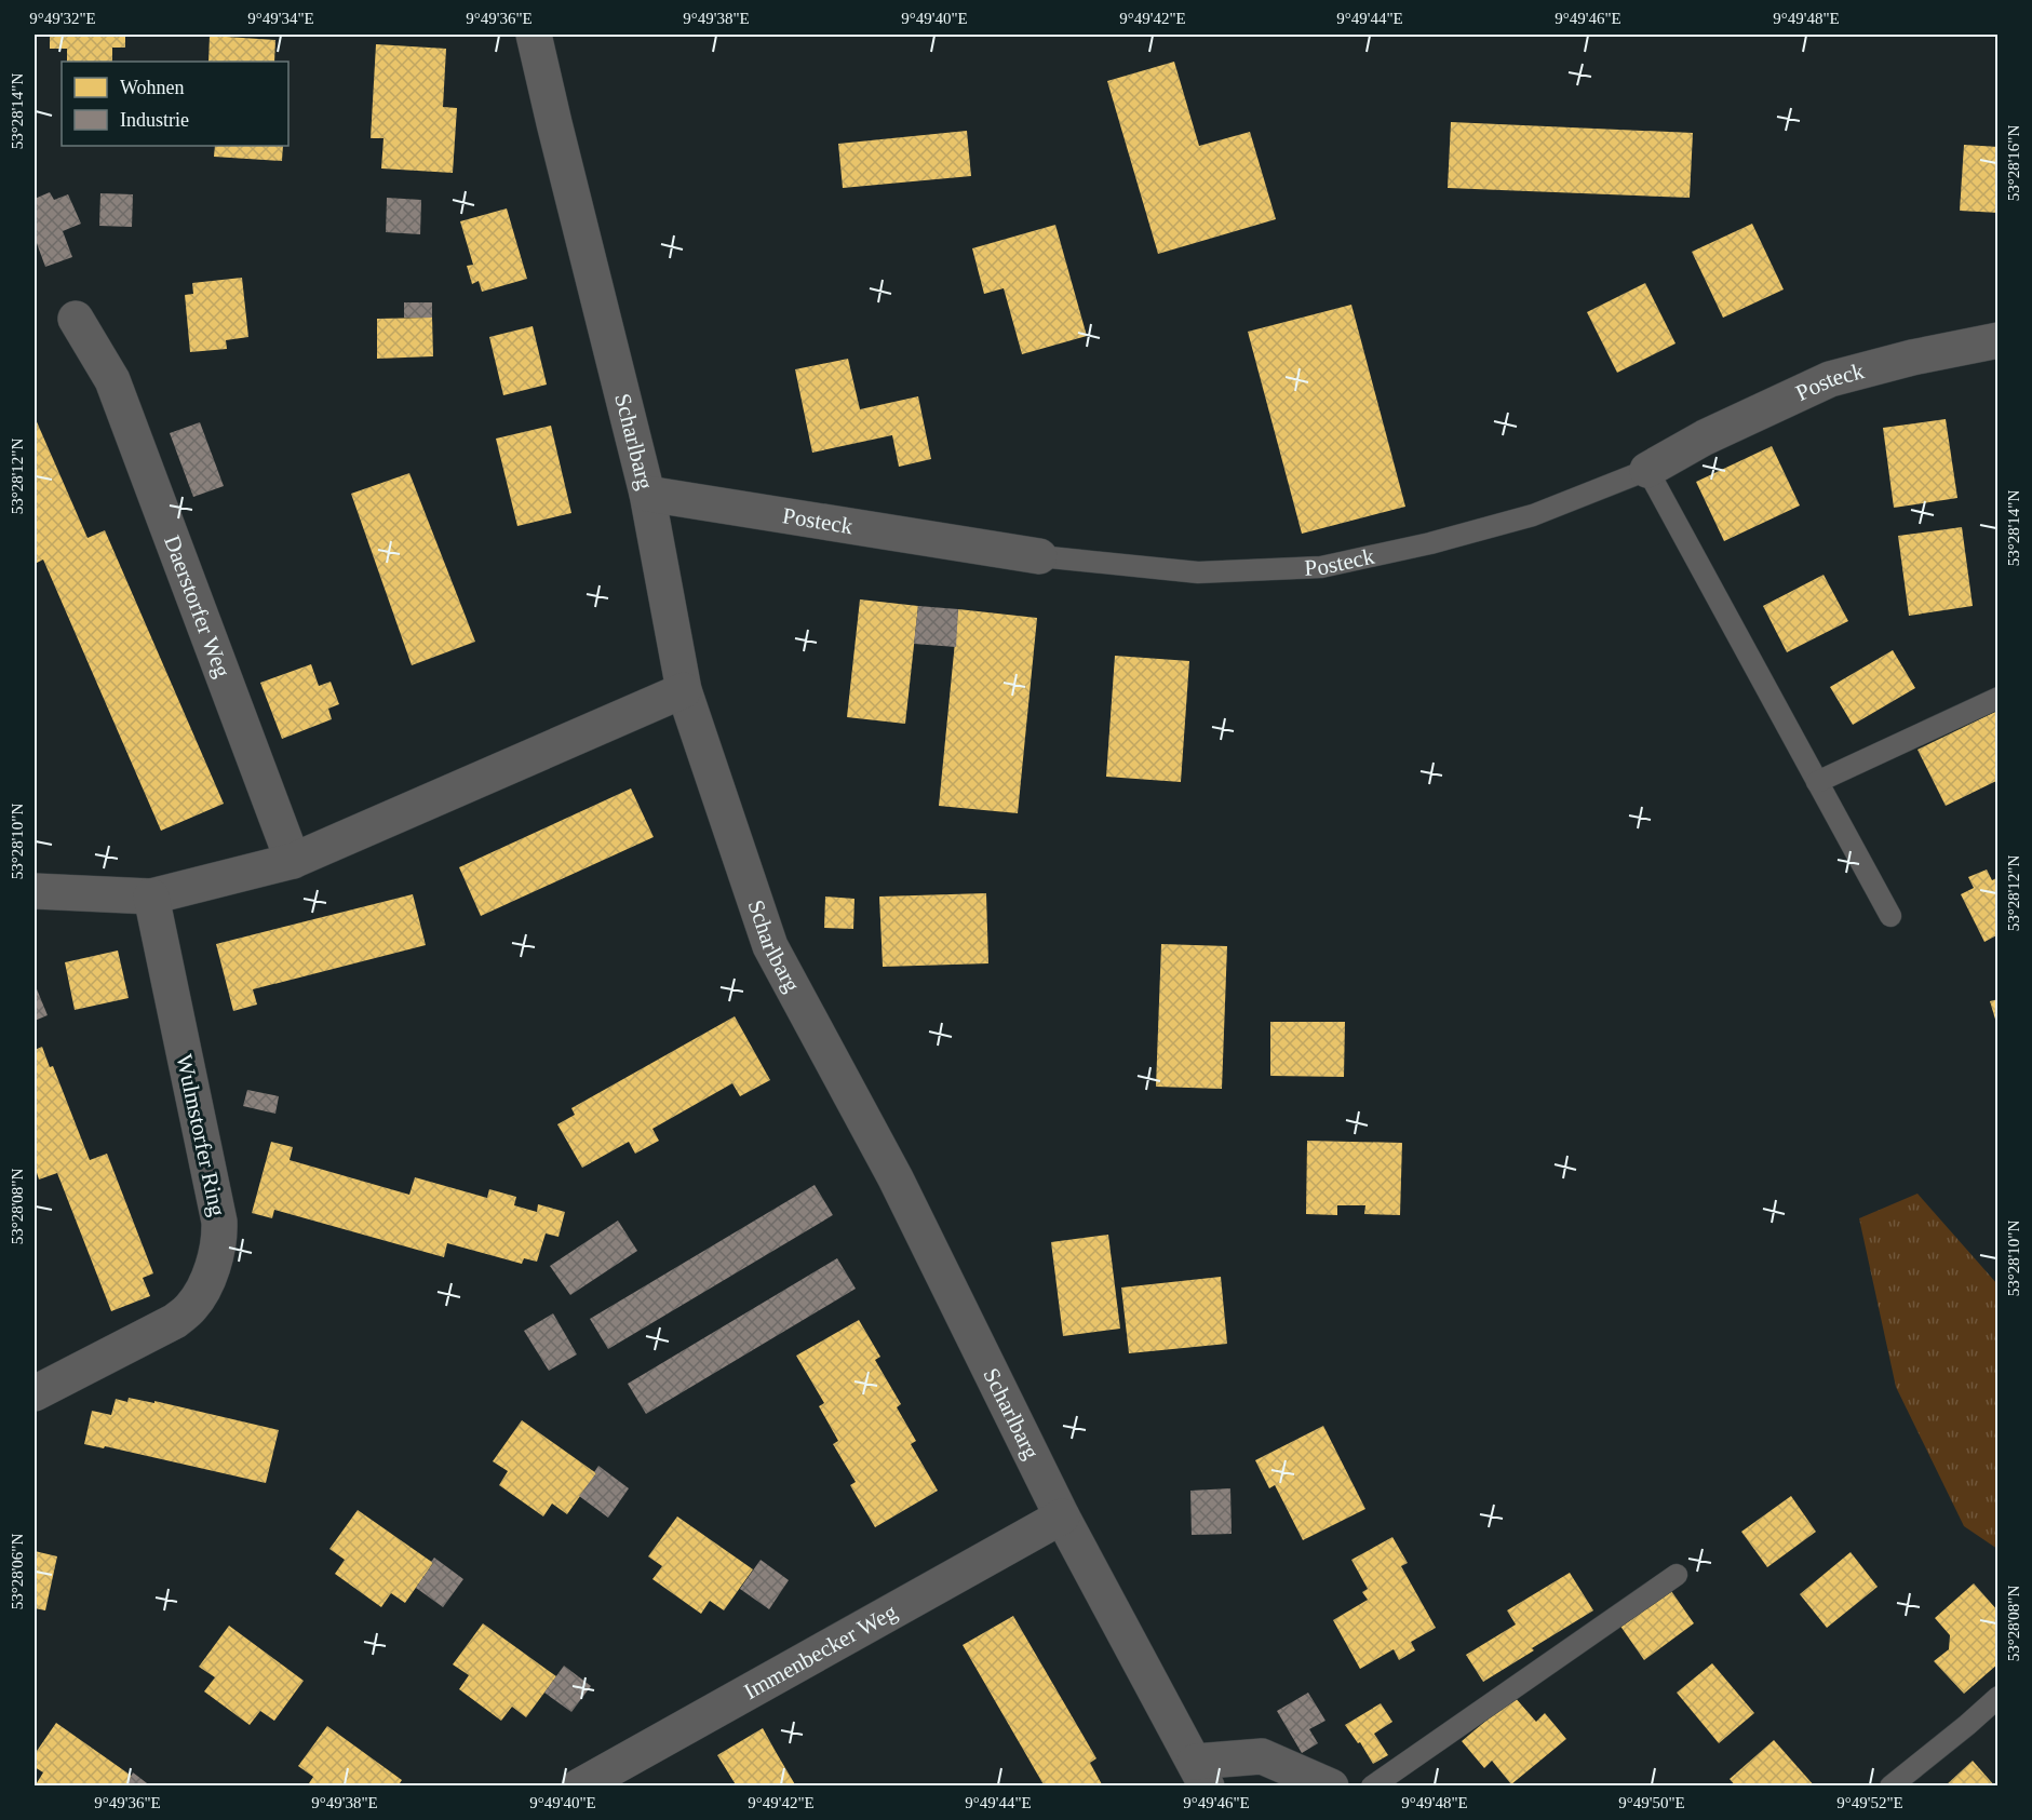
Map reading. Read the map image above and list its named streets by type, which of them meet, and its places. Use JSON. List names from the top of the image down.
{
  "streets": {
    "street": [
      "Posteck",
      "Scharlbarg",
      "Daerstorfer Weg",
      "Wulmstorfer Ring",
      "Immenbecker Weg"
    ]
  },
  "crossings": [
    ["Posteck", "Scharlbarg"],
    ["Scharlbarg", "Immenbecker Weg"]
  ],
  "legend": ["Wohnen", "Industrie"],
  "coordinates": [
    "9°49'32\"E",
    "9°49'34\"E",
    "9°49'36\"E",
    "9°49'38\"E",
    "9°49'40\"E",
    "9°49'42\"E",
    "9°49'44\"E",
    "9°49'46\"E",
    "9°49'48\"E",
    "53°28'14\"N",
    "53°28'16\"N",
    "53°28'12\"N",
    "53°28'10\"N",
    "53°28'08\"N",
    "53°28'06\"N",
    "9°49'50\"E",
    "9°49'52\"E"
  ]
}
